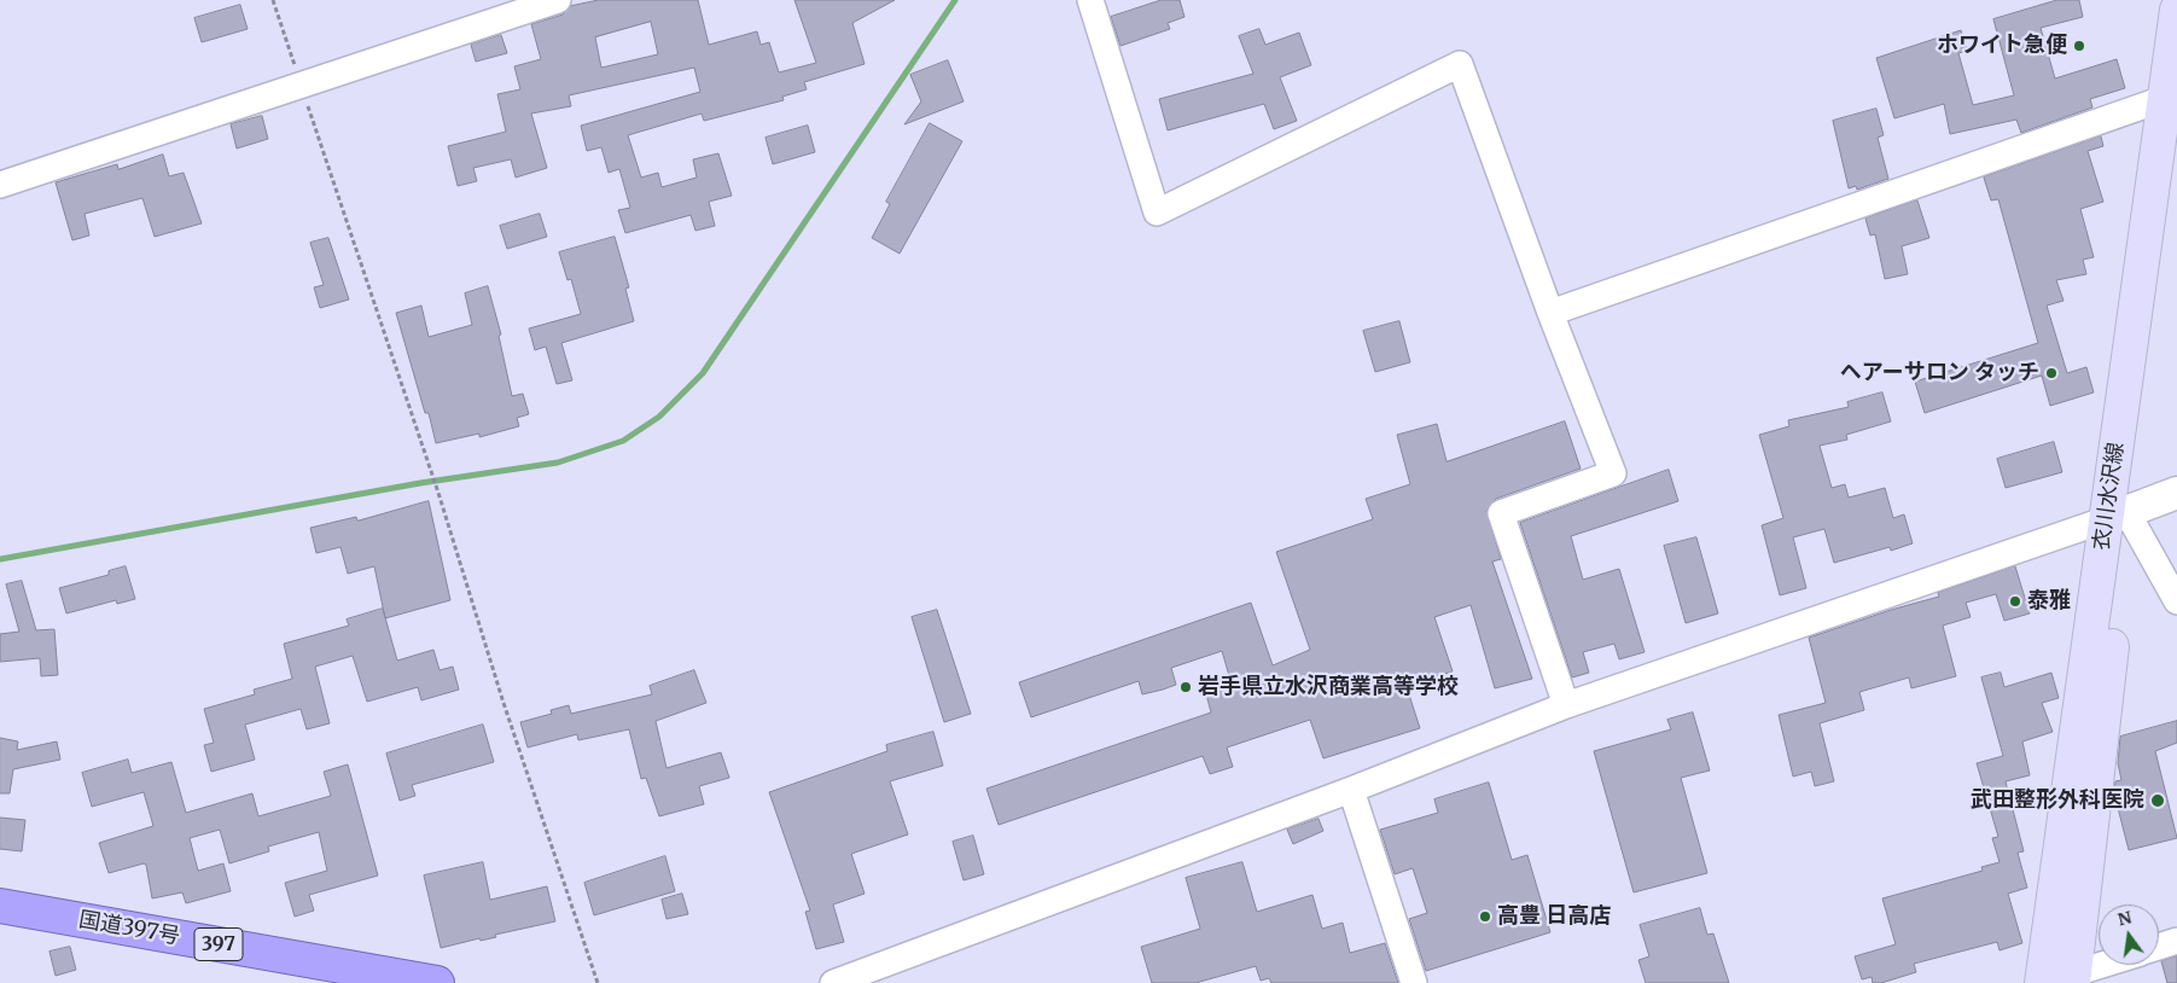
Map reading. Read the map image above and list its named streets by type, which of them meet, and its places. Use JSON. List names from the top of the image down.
{
  "streets": {
    "highway": ["国道397号", "397"],
    "main road": ["衣川水沢線"]
  },
  "places": [
    "ホワイト急便",
    "ヘアーサロン タッチ",
    "泰雅",
    "岩手県立水沢商業高等学校",
    "武田整形外科医院",
    "高豊 日高店"
  ],
  "north": "top"
}
